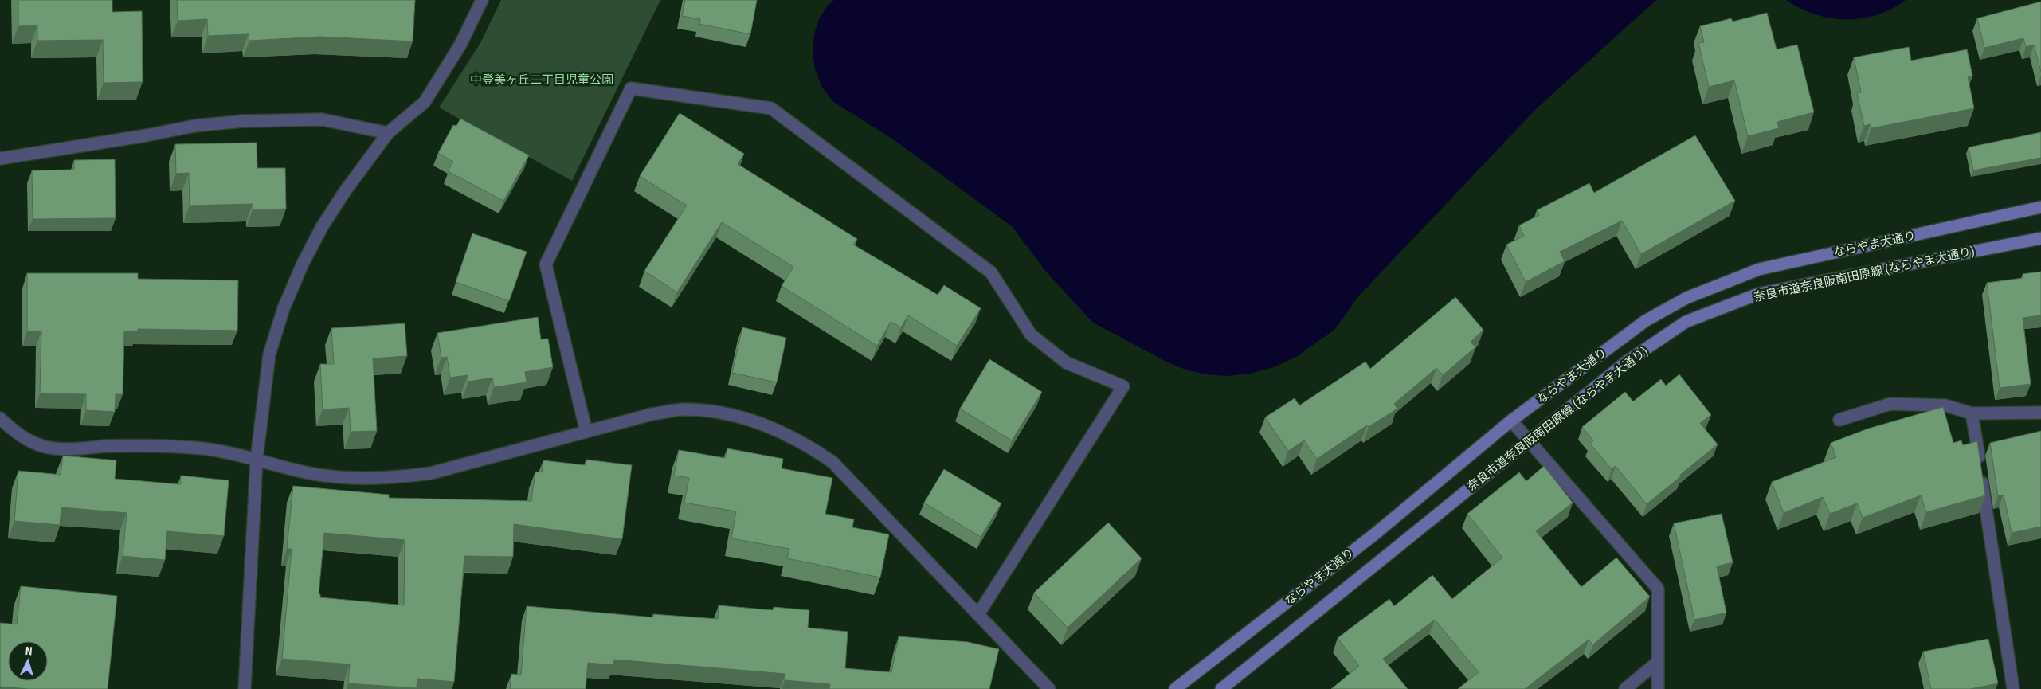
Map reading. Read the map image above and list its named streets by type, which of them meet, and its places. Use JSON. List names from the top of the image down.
{
  "streets": {
    "street": ["ならやま大通り", "奈良市道奈良阪南田原線 (ならやま大通り)"]
  },
  "parks": ["中登美ヶ丘二丁目児童公園"],
  "north": "top"
}
